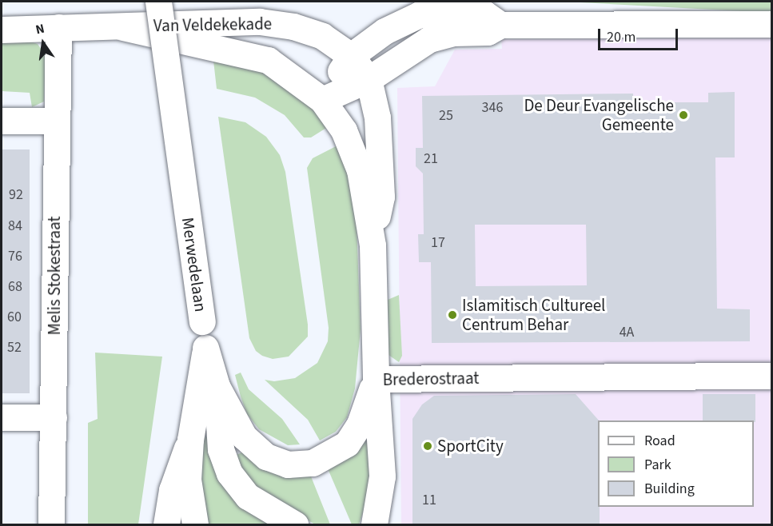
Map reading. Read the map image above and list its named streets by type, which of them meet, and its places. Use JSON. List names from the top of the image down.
{
  "streets": {
    "main road": [
      "Van Veldekekade",
      "Merwedelaan",
      "Melis Stokestraat",
      "Brederostraat"
    ]
  },
  "crossings": [
    ["Van Veldekekade", "Melis Stokestraat"],
    ["Merwedelaan", "Brederostraat"]
  ],
  "places": ["De Deur Evangelische Gemeente", "Islamitisch Cultureel Centrum Behar", "SportCity"],
  "house_numbers": [
    "346",
    "25",
    "21",
    "92",
    "84",
    "17",
    "76",
    "68",
    "60",
    "4A",
    "52",
    "11"
  ],
  "legend": ["Road", "Park", "Building"],
  "scale_bar": "20 m",
  "north": "top"
}
